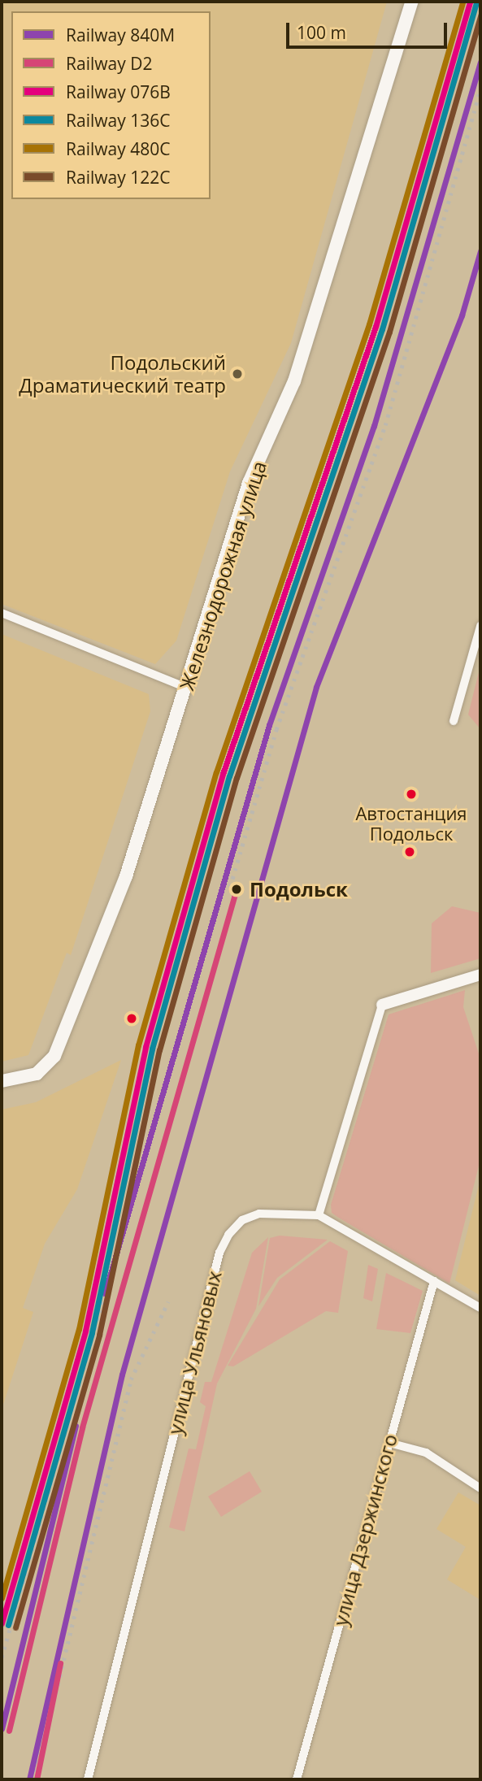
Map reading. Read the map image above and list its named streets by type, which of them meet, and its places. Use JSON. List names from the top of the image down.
{
  "streets": {
    "main road": ["Железнодорожная улица"],
    "street": ["улица Ульяновых", "улица Дзержинского"]
  },
  "places": ["Подольский Драматический театр", "Автостанция Подольск", "Подольск"],
  "lines": [
    "rail line 076В",
    "rail line 480С",
    "rail line 136С",
    "rail line 122С",
    "rail line 840М",
    "rail line D2"
  ],
  "legend": [
    "Railway 840М",
    "Railway D2",
    "Railway 076В",
    "Railway 136С",
    "Railway 480С",
    "Railway 122С"
  ],
  "scale_bar": "100 m"
}
